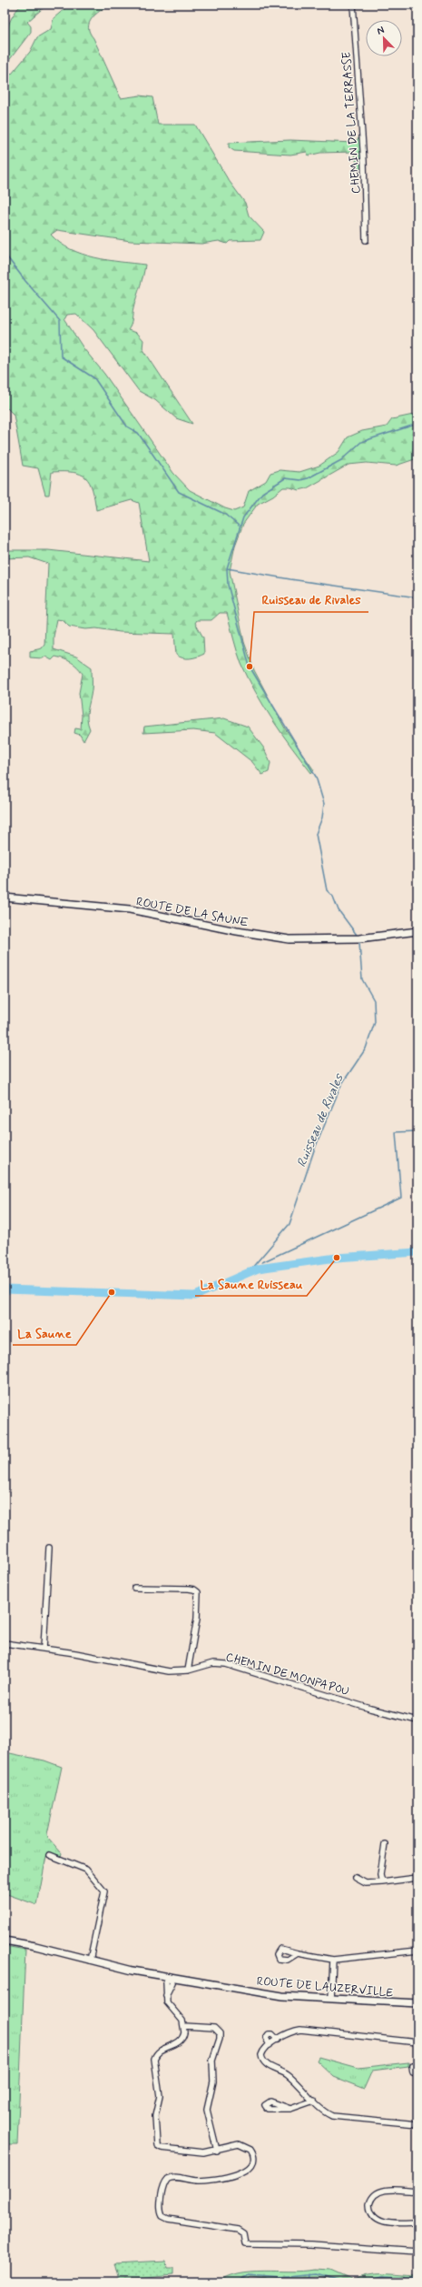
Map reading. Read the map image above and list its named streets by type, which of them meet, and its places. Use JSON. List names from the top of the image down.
{
  "streets": {
    "street": [
      "CHEMIN DE LA TERRASSE",
      "ROUTE DE LA SAUNE",
      "CHEMIN DE MONPAPOU",
      "ROUTE DE LAUZERVILLE"
    ]
  },
  "water": ["Ruisseau de Rivales"],
  "places": ["Ruisseau de Rivales", "La Saune Ruisseau", "La Saune"],
  "north": "top left"
}
